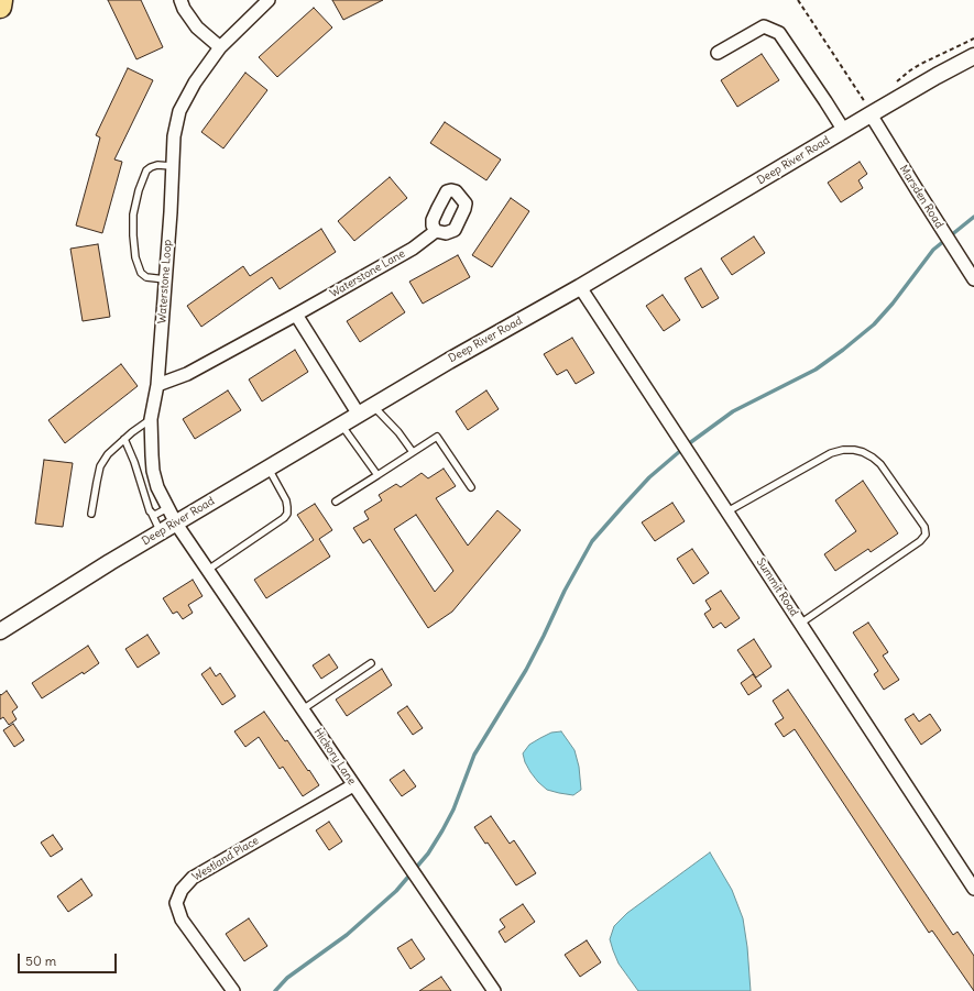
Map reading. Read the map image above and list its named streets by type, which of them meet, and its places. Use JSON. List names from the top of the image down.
{
  "streets": {
    "street": [
      "Deep River Road",
      "Marsden Road",
      "Waterstone Lane",
      "Waterstone Loop",
      "Summit Road",
      "Hickory Lane",
      "Westland Place"
    ]
  },
  "crossings": [
    ["Deep River Road", "Marsden Road"],
    ["Deep River Road", "Waterstone Loop"],
    ["Deep River Road", "Summit Road"],
    ["Deep River Road", "Hickory Lane"],
    ["Waterstone Lane", "Waterstone Loop"],
    ["Waterstone Loop", "Hickory Lane"],
    ["Hickory Lane", "Westland Place"]
  ],
  "scale_bar": "50 m"
}
